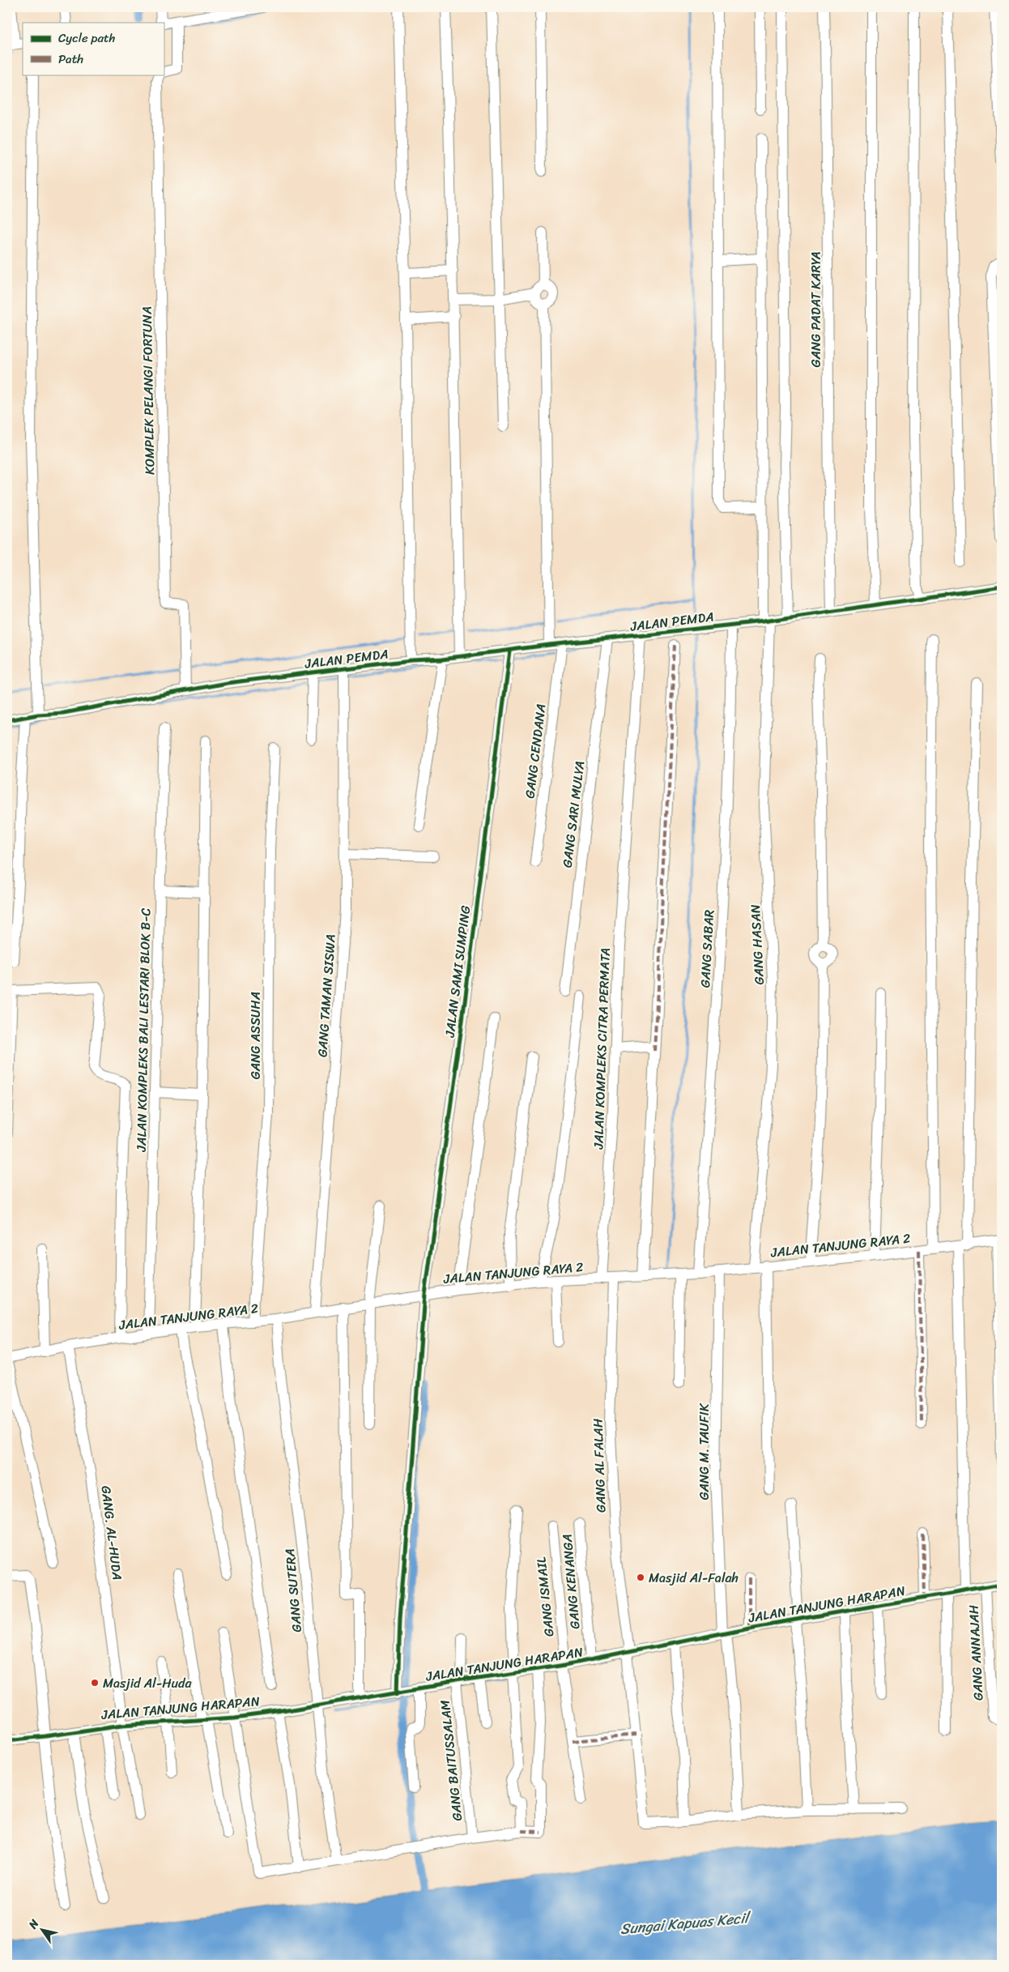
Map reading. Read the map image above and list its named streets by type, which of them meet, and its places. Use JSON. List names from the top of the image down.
{
  "streets": {
    "street": [
      "GANG PADAT KARYA",
      "KOMPLEK PELANGI FORTUNA",
      "JALAN PEMDA",
      "GANG CENDANA",
      "GANG SARI MULYA",
      "GANG HASAN",
      "GANG SABAR",
      "JALAN SAMI SUMPING",
      "GANG TAMAN SISWA",
      "JALAN KOMPLEKS BALI LESTARI BLOK B-C",
      "GANG ASSUHA",
      "JALAN KOMPLEKS CITRA PERMATA",
      "JALAN TANJUNG RAYA 2",
      "GANG M. TAUFIK",
      "GANG AL FALAH",
      "GANG. AL-HUDA",
      "GANG KENANGA",
      "GANG SUTERA",
      "GANG ISMAIL",
      "JALAN TANJUNG HARAPAN",
      "GANG ANNAJAH",
      "GANG BAITUSSALAM"
    ]
  },
  "crossings": [
    ["GANG PADAT KARYA", "JALAN PEMDA"],
    ["KOMPLEK PELANGI FORTUNA", "JALAN PEMDA"],
    ["JALAN PEMDA", "GANG CENDANA"],
    ["JALAN PEMDA", "GANG SARI MULYA"],
    ["JALAN PEMDA", "GANG HASAN"],
    ["JALAN PEMDA", "GANG SABAR"],
    ["JALAN PEMDA", "JALAN SAMI SUMPING"],
    ["JALAN PEMDA", "GANG TAMAN SISWA"],
    ["JALAN PEMDA", "JALAN KOMPLEKS CITRA PERMATA"],
    ["GANG HASAN", "JALAN TANJUNG RAYA 2"],
    ["GANG SABAR", "JALAN TANJUNG RAYA 2"],
    ["JALAN SAMI SUMPING", "JALAN TANJUNG RAYA 2"],
    ["JALAN SAMI SUMPING", "JALAN TANJUNG HARAPAN"],
    ["GANG TAMAN SISWA", "JALAN TANJUNG RAYA 2"],
    ["JALAN KOMPLEKS BALI LESTARI BLOK B-C", "JALAN TANJUNG RAYA 2"],
    ["GANG ASSUHA", "JALAN TANJUNG RAYA 2"],
    ["JALAN KOMPLEKS CITRA PERMATA", "JALAN TANJUNG RAYA 2"],
    ["JALAN TANJUNG RAYA 2", "GANG M. TAUFIK"],
    ["JALAN TANJUNG RAYA 2", "GANG AL FALAH"],
    ["JALAN TANJUNG RAYA 2", "GANG. AL-HUDA"],
    ["JALAN TANJUNG RAYA 2", "GANG SUTERA"],
    ["GANG M. TAUFIK", "JALAN TANJUNG HARAPAN"],
    ["GANG AL FALAH", "JALAN TANJUNG HARAPAN"],
    ["GANG. AL-HUDA", "JALAN TANJUNG HARAPAN"],
    ["GANG KENANGA", "JALAN TANJUNG HARAPAN"],
    ["GANG SUTERA", "JALAN TANJUNG HARAPAN"],
    ["GANG ISMAIL", "JALAN TANJUNG HARAPAN"],
    ["JALAN TANJUNG HARAPAN", "GANG ANNAJAH"],
    ["JALAN TANJUNG HARAPAN", "GANG BAITUSSALAM"]
  ],
  "water": ["Sungai Kapuas Kecil"],
  "places": ["Masjid Al-Falah", "Masjid Al-Huda"],
  "legend": ["Cycle path", "Path"],
  "north": "top left"
}
